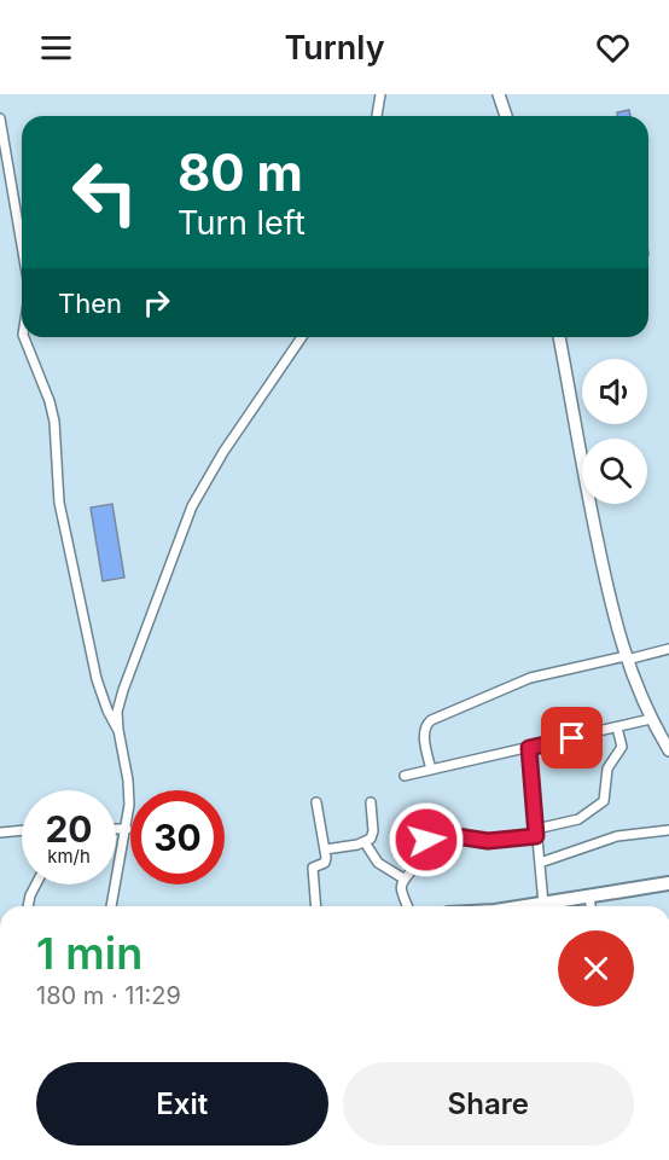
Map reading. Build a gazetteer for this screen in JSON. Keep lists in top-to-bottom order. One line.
{"page":{"header":"Turnly","turn":["80 m","Turn left"],"then":"Then","speed":"20 km/h","limit":"30","heading":["1 min","180 m · 11:29"],"buttons":["Exit","Share"]}}
